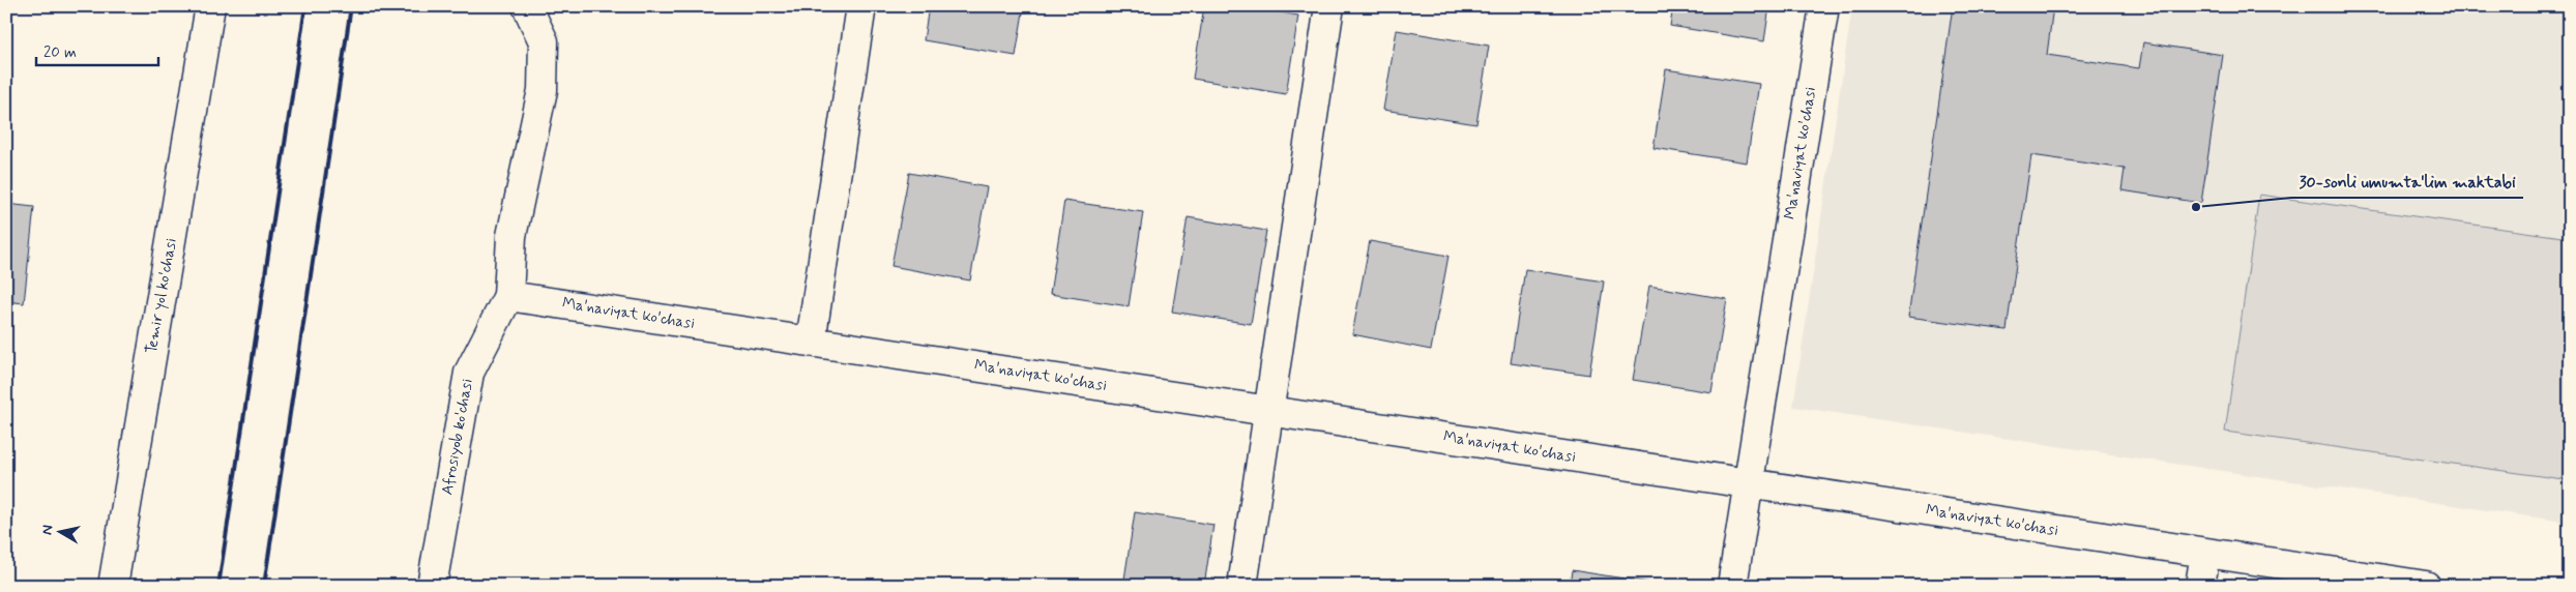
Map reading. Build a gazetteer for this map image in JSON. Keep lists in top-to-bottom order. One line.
{"streets":{"street":["Ma'naviyat ko'chasi","Temir yol ko'chasi","Afrosiyob ko'chasi"]},"crossings":[["Ma'naviyat ko'chasi","Afrosiyob ko'chasi"]],"places":["30-sonli umumta'lim maktabi"],"scale_bar":"20 m","north":"left"}
